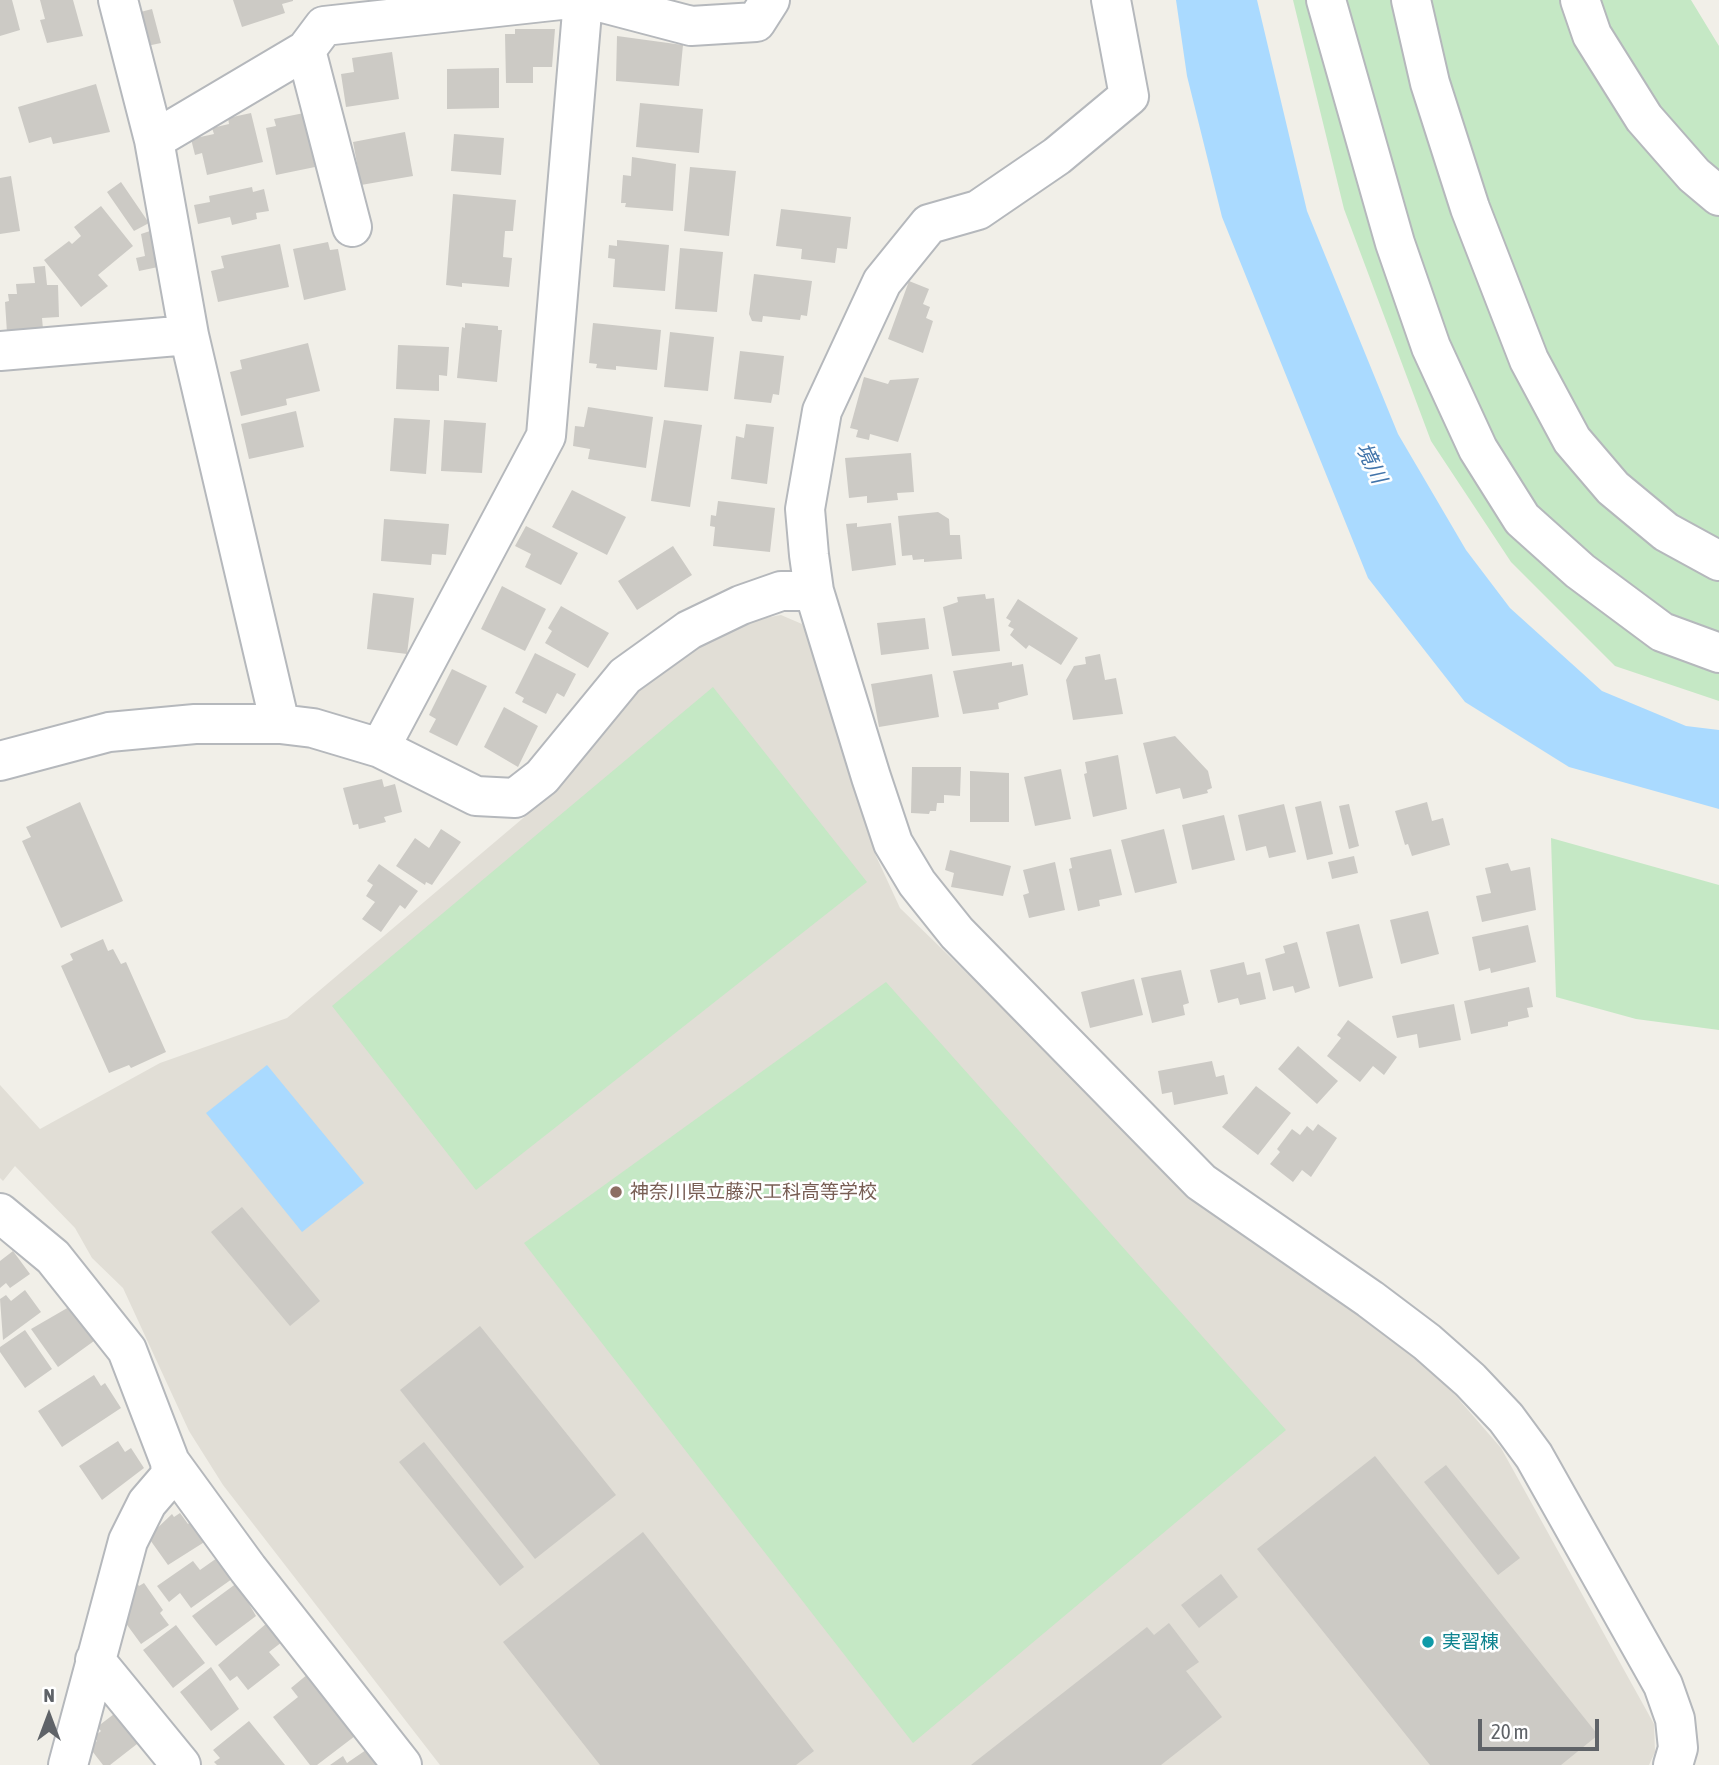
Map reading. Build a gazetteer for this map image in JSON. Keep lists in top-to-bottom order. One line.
{"water":["境川"],"places":["神奈川県立藤沢工科高等学校","実習棟"],"scale_bar":"20 m","north":"top"}
